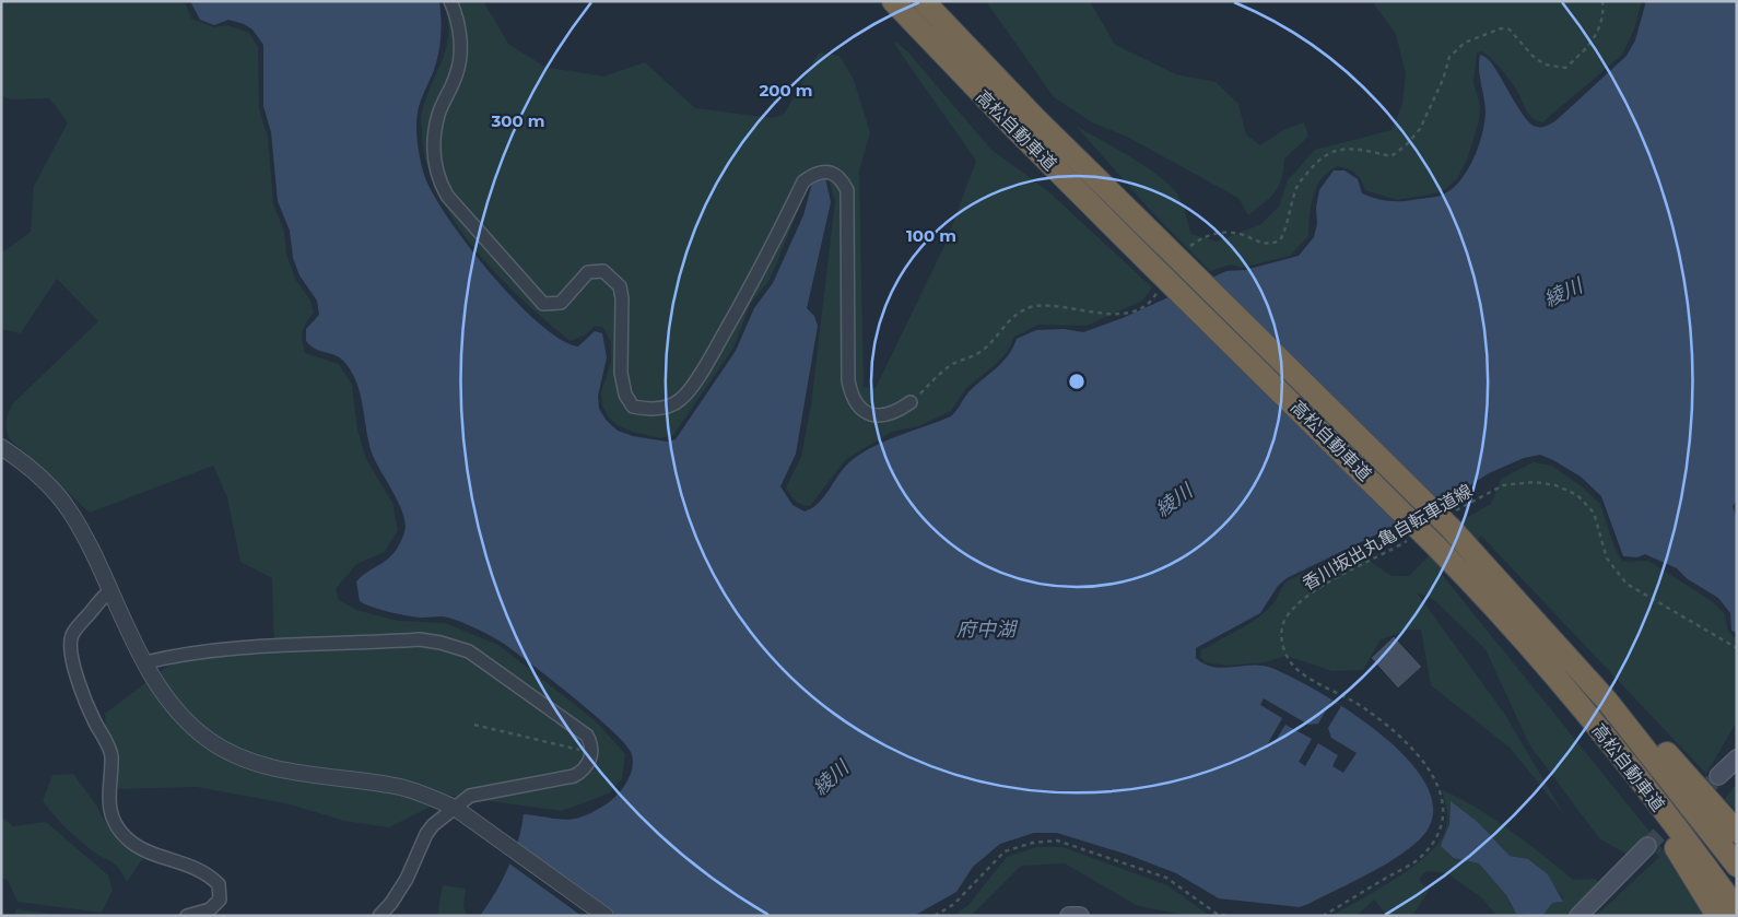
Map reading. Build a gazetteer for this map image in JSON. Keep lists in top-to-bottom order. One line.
{"streets":{"highway":["高松自動車道"],"path":["香川坂出丸亀自転車道線"]},"crossings":[["高松自動車道","香川坂出丸亀自転車道線"]],"water":["綾川","府中湖"],"rings":["200 m","300 m","100 m"]}
